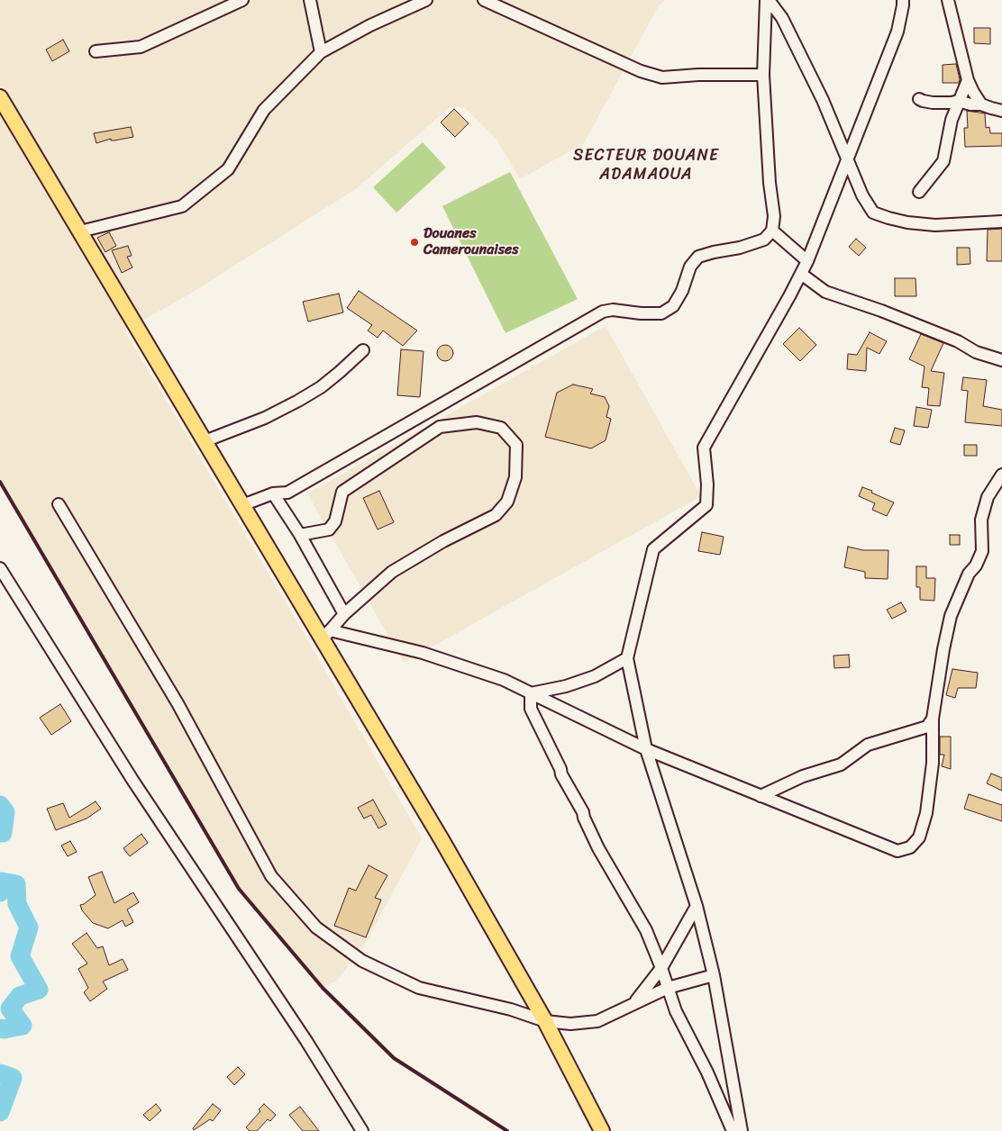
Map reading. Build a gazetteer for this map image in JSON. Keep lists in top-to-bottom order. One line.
{"districts":["SECTEUR DOUANE ADAMAOUA"],"places":["Douanes Camerounaises"]}
